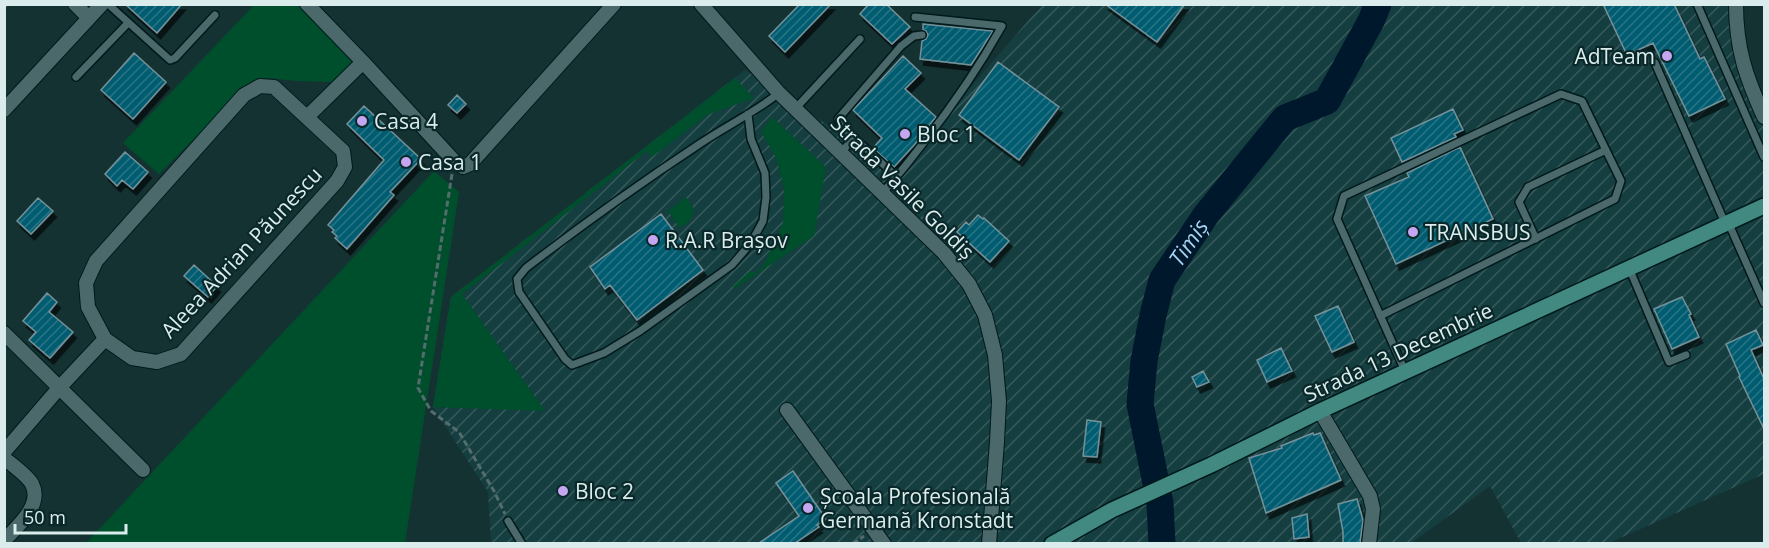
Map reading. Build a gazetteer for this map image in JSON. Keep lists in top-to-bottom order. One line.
{"streets":{"main road":["Strada 13 Decembrie"],"street":["Strada Vasile Goldiș","Aleea Adrian Păunescu"]},"water":["Timiș"],"places":["AdTeam","Casa 4","Bloc 1","Casa 1","TRANSBUS","R.A.R Brașov","Bloc 2","Școala Profesională Germană Kronstadt"],"scale_bar":"50 m"}
